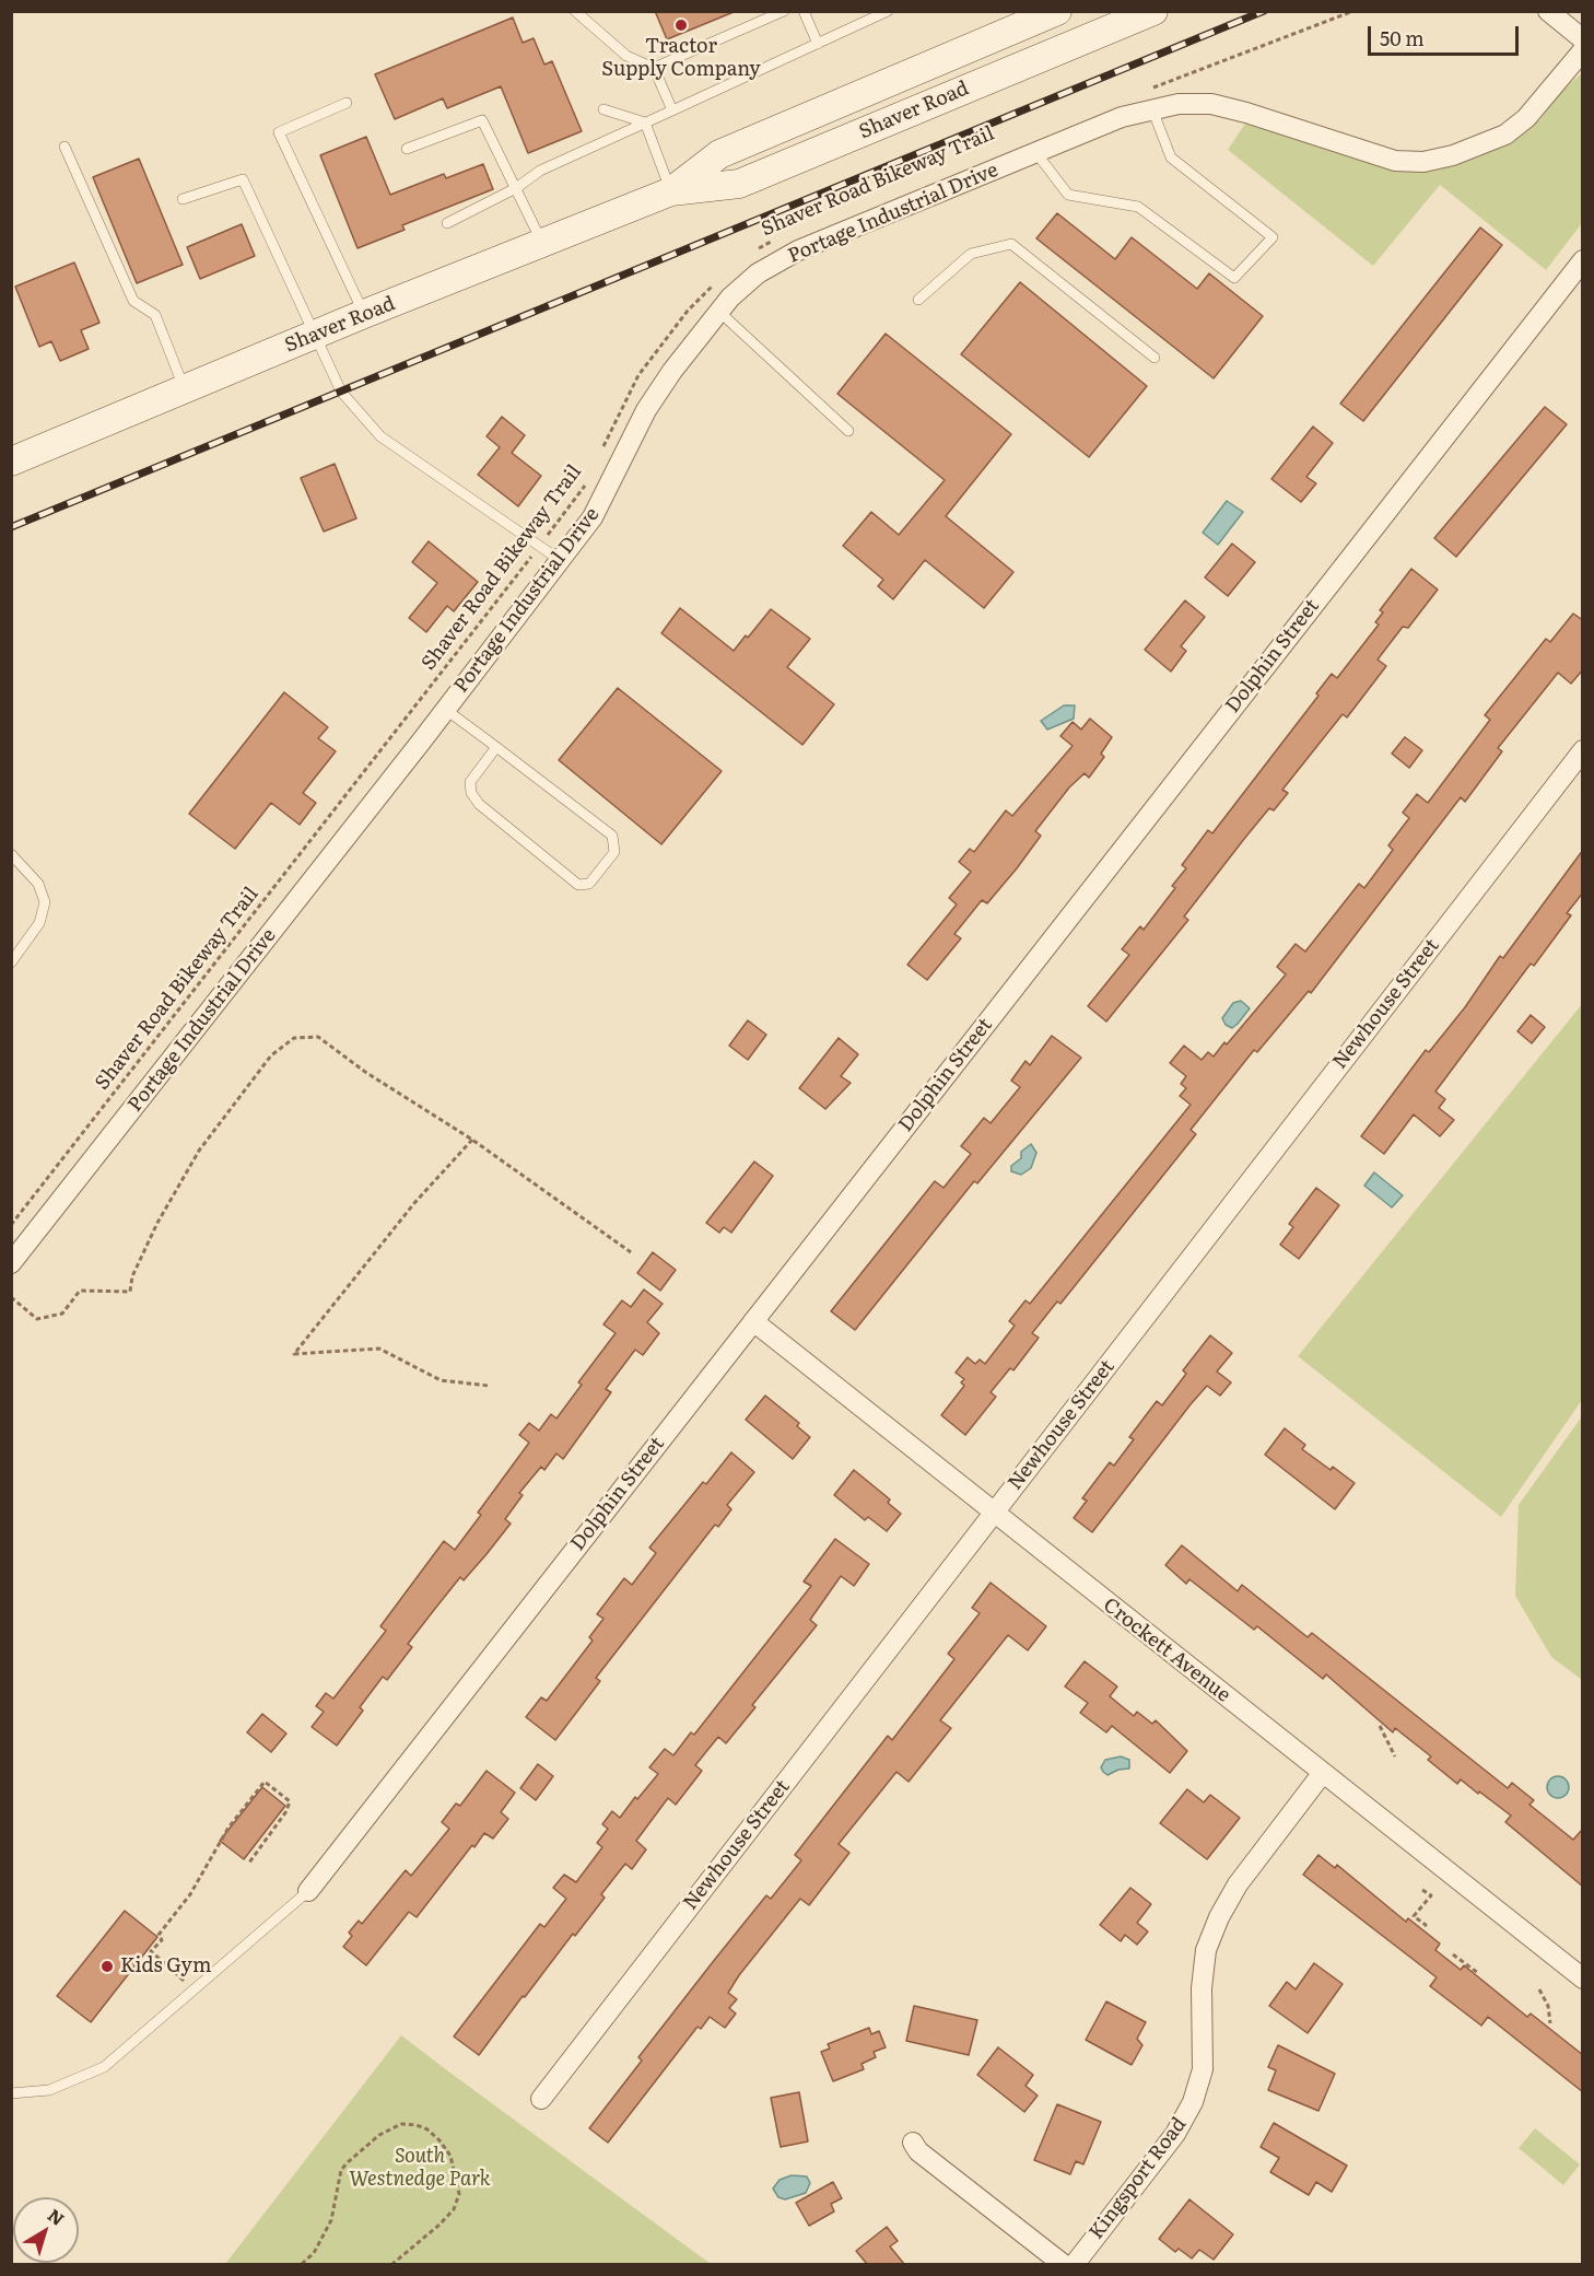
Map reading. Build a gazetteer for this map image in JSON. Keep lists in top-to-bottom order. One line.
{"streets":{"main road":["Shaver Road"],"street":["Portage Industrial Drive","Dolphin Street","Newhouse Street","Crockett Avenue","Kingsport Road"],"path":["Shaver Road Bikeway Trail"]},"crossings":[["Dolphin Street","Crockett Avenue"],["Newhouse Street","Crockett Avenue"],["Crockett Avenue","Kingsport Road"]],"parks":["South Westnedge Park"],"places":["Tractor Supply Company","Kids Gym"],"scale_bar":"50 m","north":"top right"}
